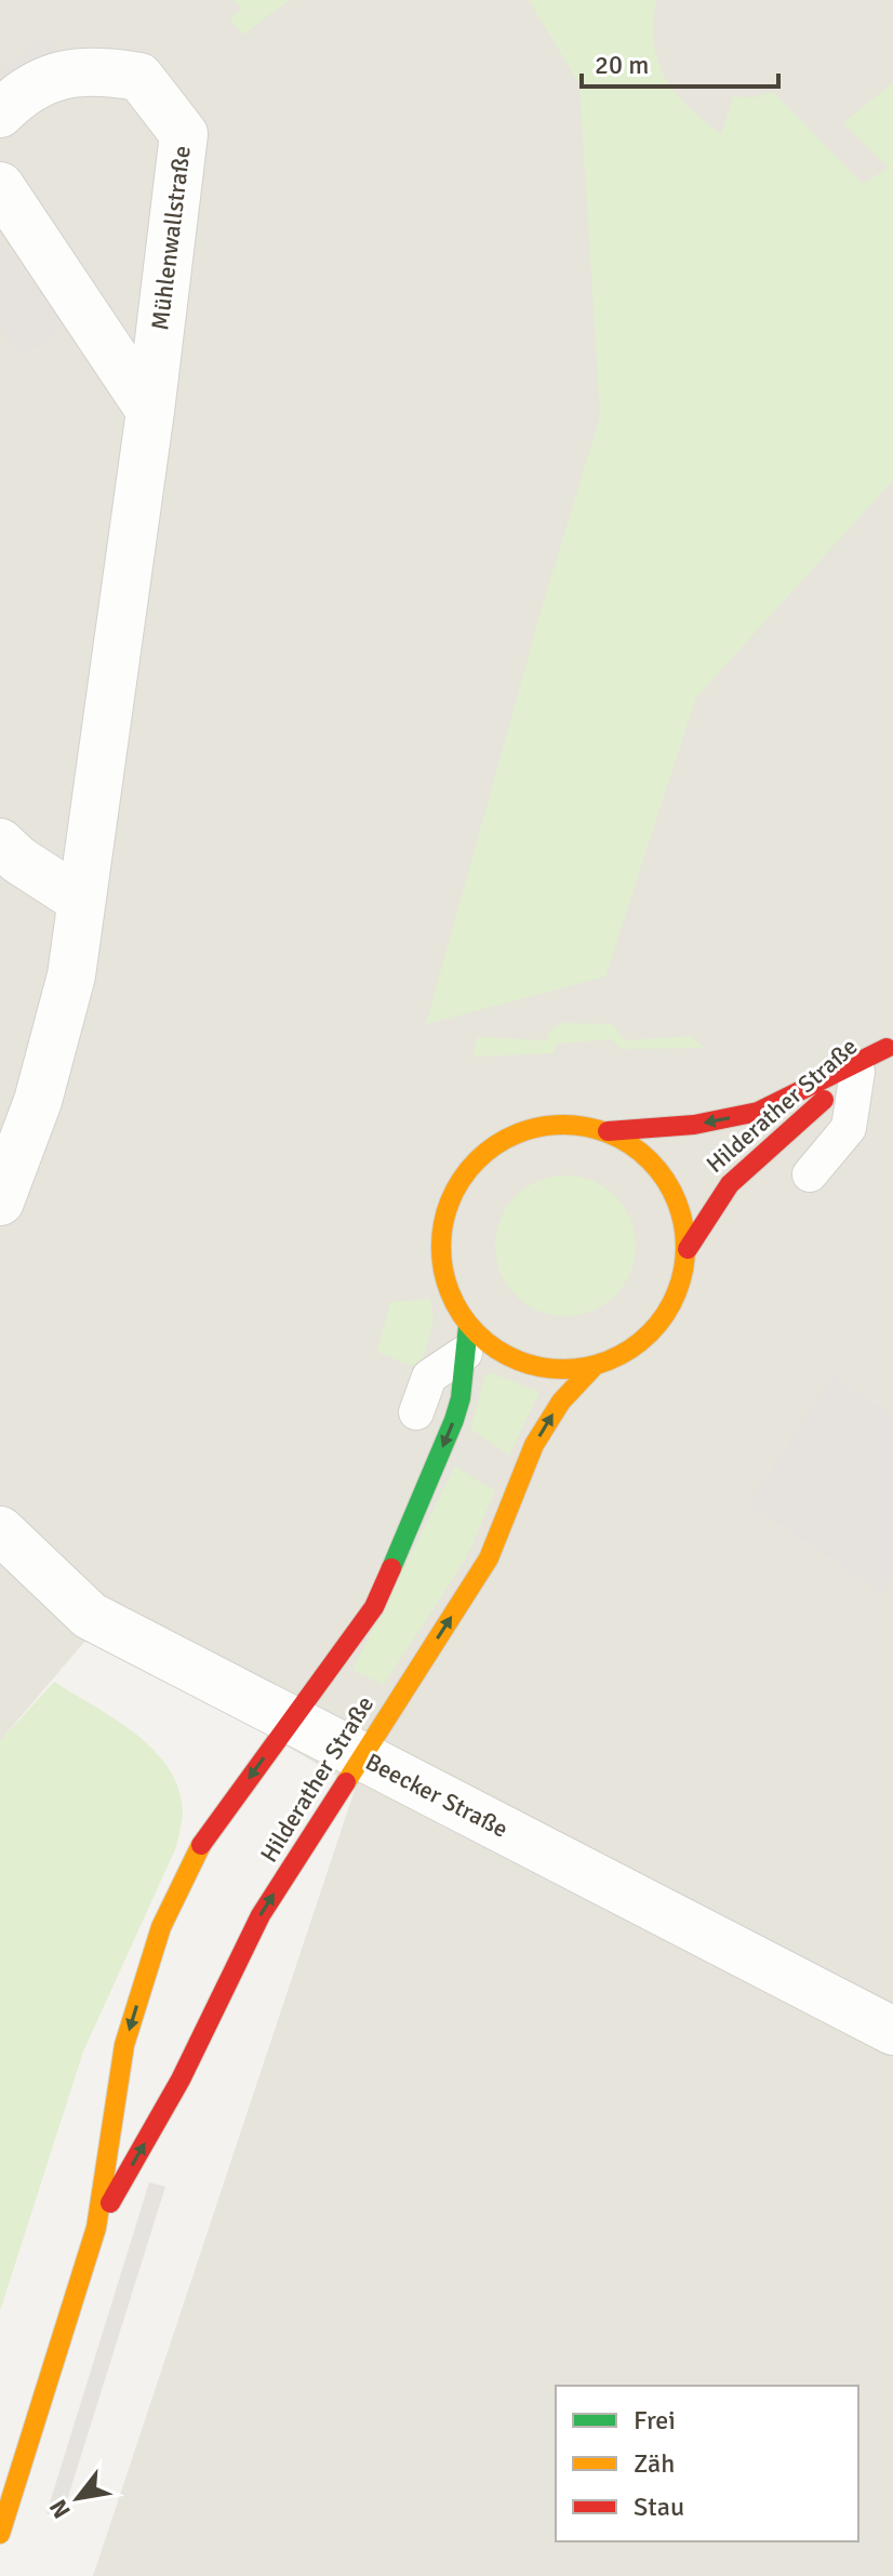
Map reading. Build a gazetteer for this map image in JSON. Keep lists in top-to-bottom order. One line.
{"streets":{"street":["Mühlenwallstraße","Hilderather Straße","Beecker Straße"]},"crossings":[["Hilderather Straße","Beecker Straße"]],"legend":["Frei","Zäh","Stau"],"scale_bar":"20 m","north":"bottom left"}
